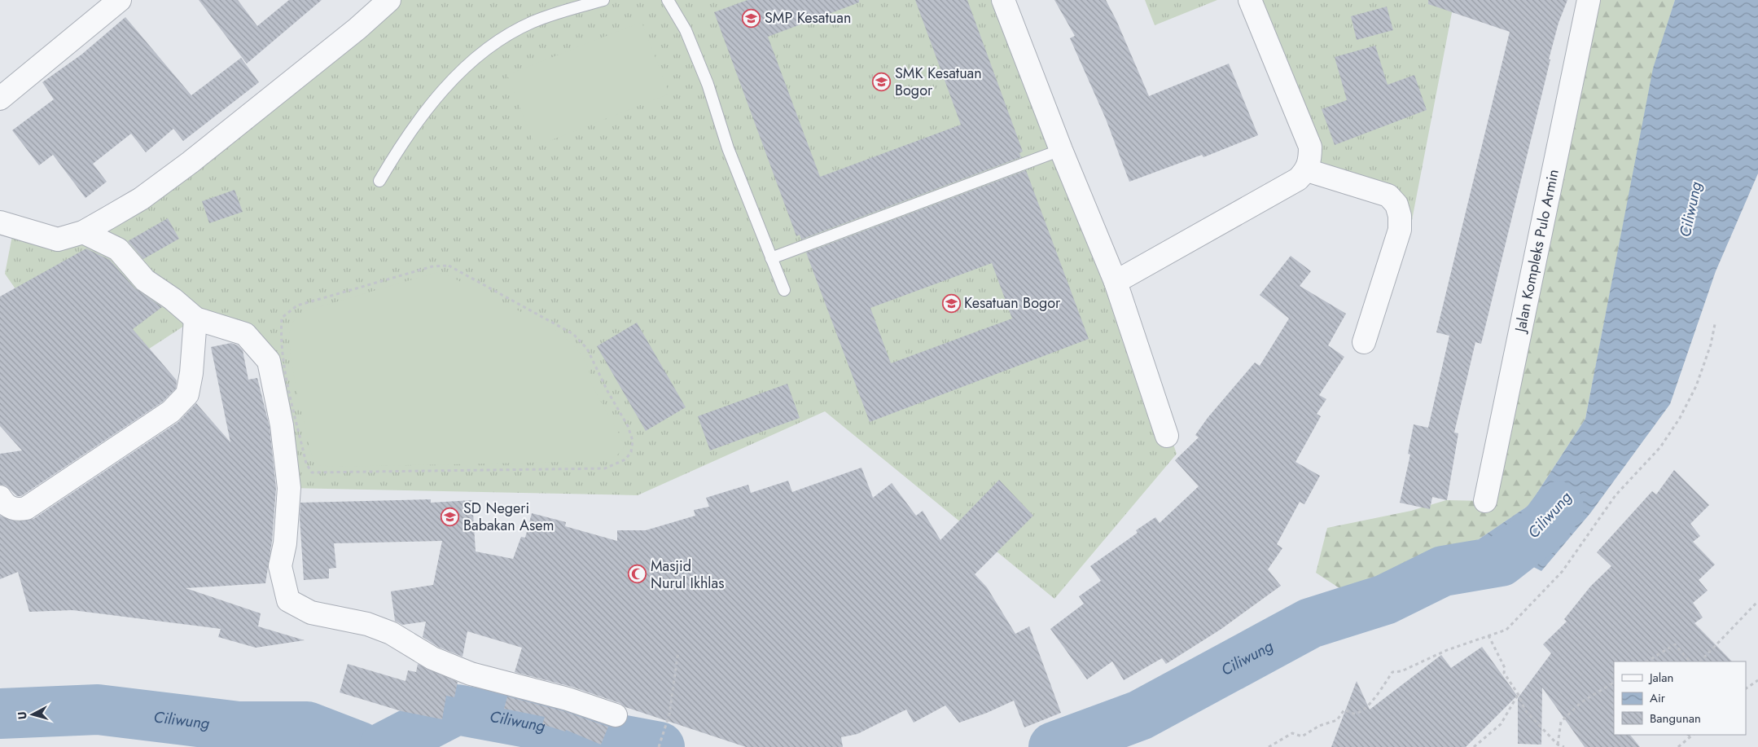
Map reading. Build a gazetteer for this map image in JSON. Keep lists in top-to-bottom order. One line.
{"streets":{"street":["Jalan Kompleks Pulo Armin"]},"water":["Ciliwung"],"places":{"school or university":["SMP Kesatuan","SMK Kesatuan Bogor","Kesatuan Bogor","SD Negeri Babakan Asem"],"mosque":["Masjid Nurul Ikhlas"]},"legend":["Jalan","Air","Bangunan"],"north":"left"}
